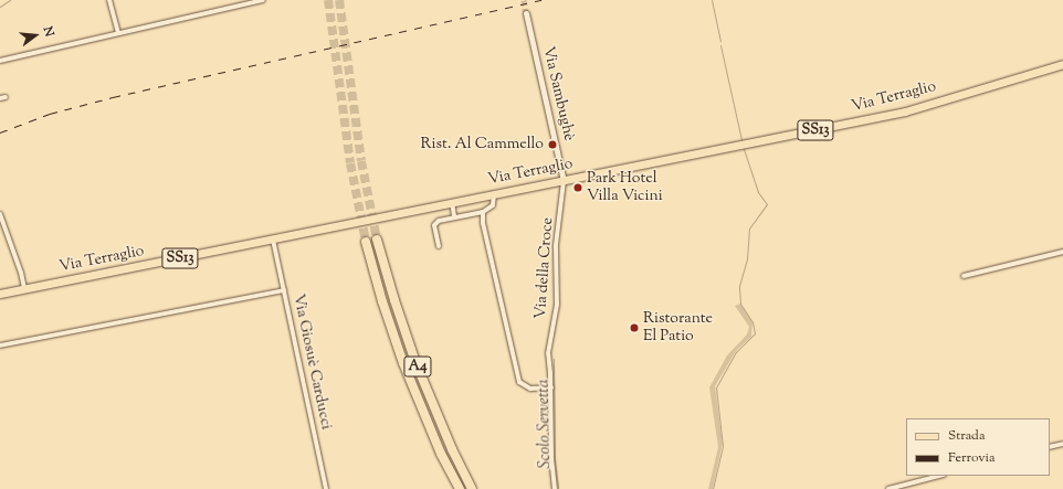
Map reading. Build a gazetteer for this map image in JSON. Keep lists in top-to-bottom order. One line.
{"streets":{"highway":["A4"],"main road":["Via Terraglio","SS13"],"street":["Via Sambughè","Via della Croce","Via Giosuè Carducci"]},"crossings":[["Via Sambughè","Via Terraglio"],["Via Sambughè","Via della Croce"],["Via Terraglio","Via della Croce"],["Via Terraglio","Via Giosuè Carducci"]],"water":["Scolo Servetta"],"places":["Rist. Al Cammello","Park Hotel Villa Vicini","Ristorante El Patio"],"legend":["Strada","Ferrovia"],"north":"right"}
